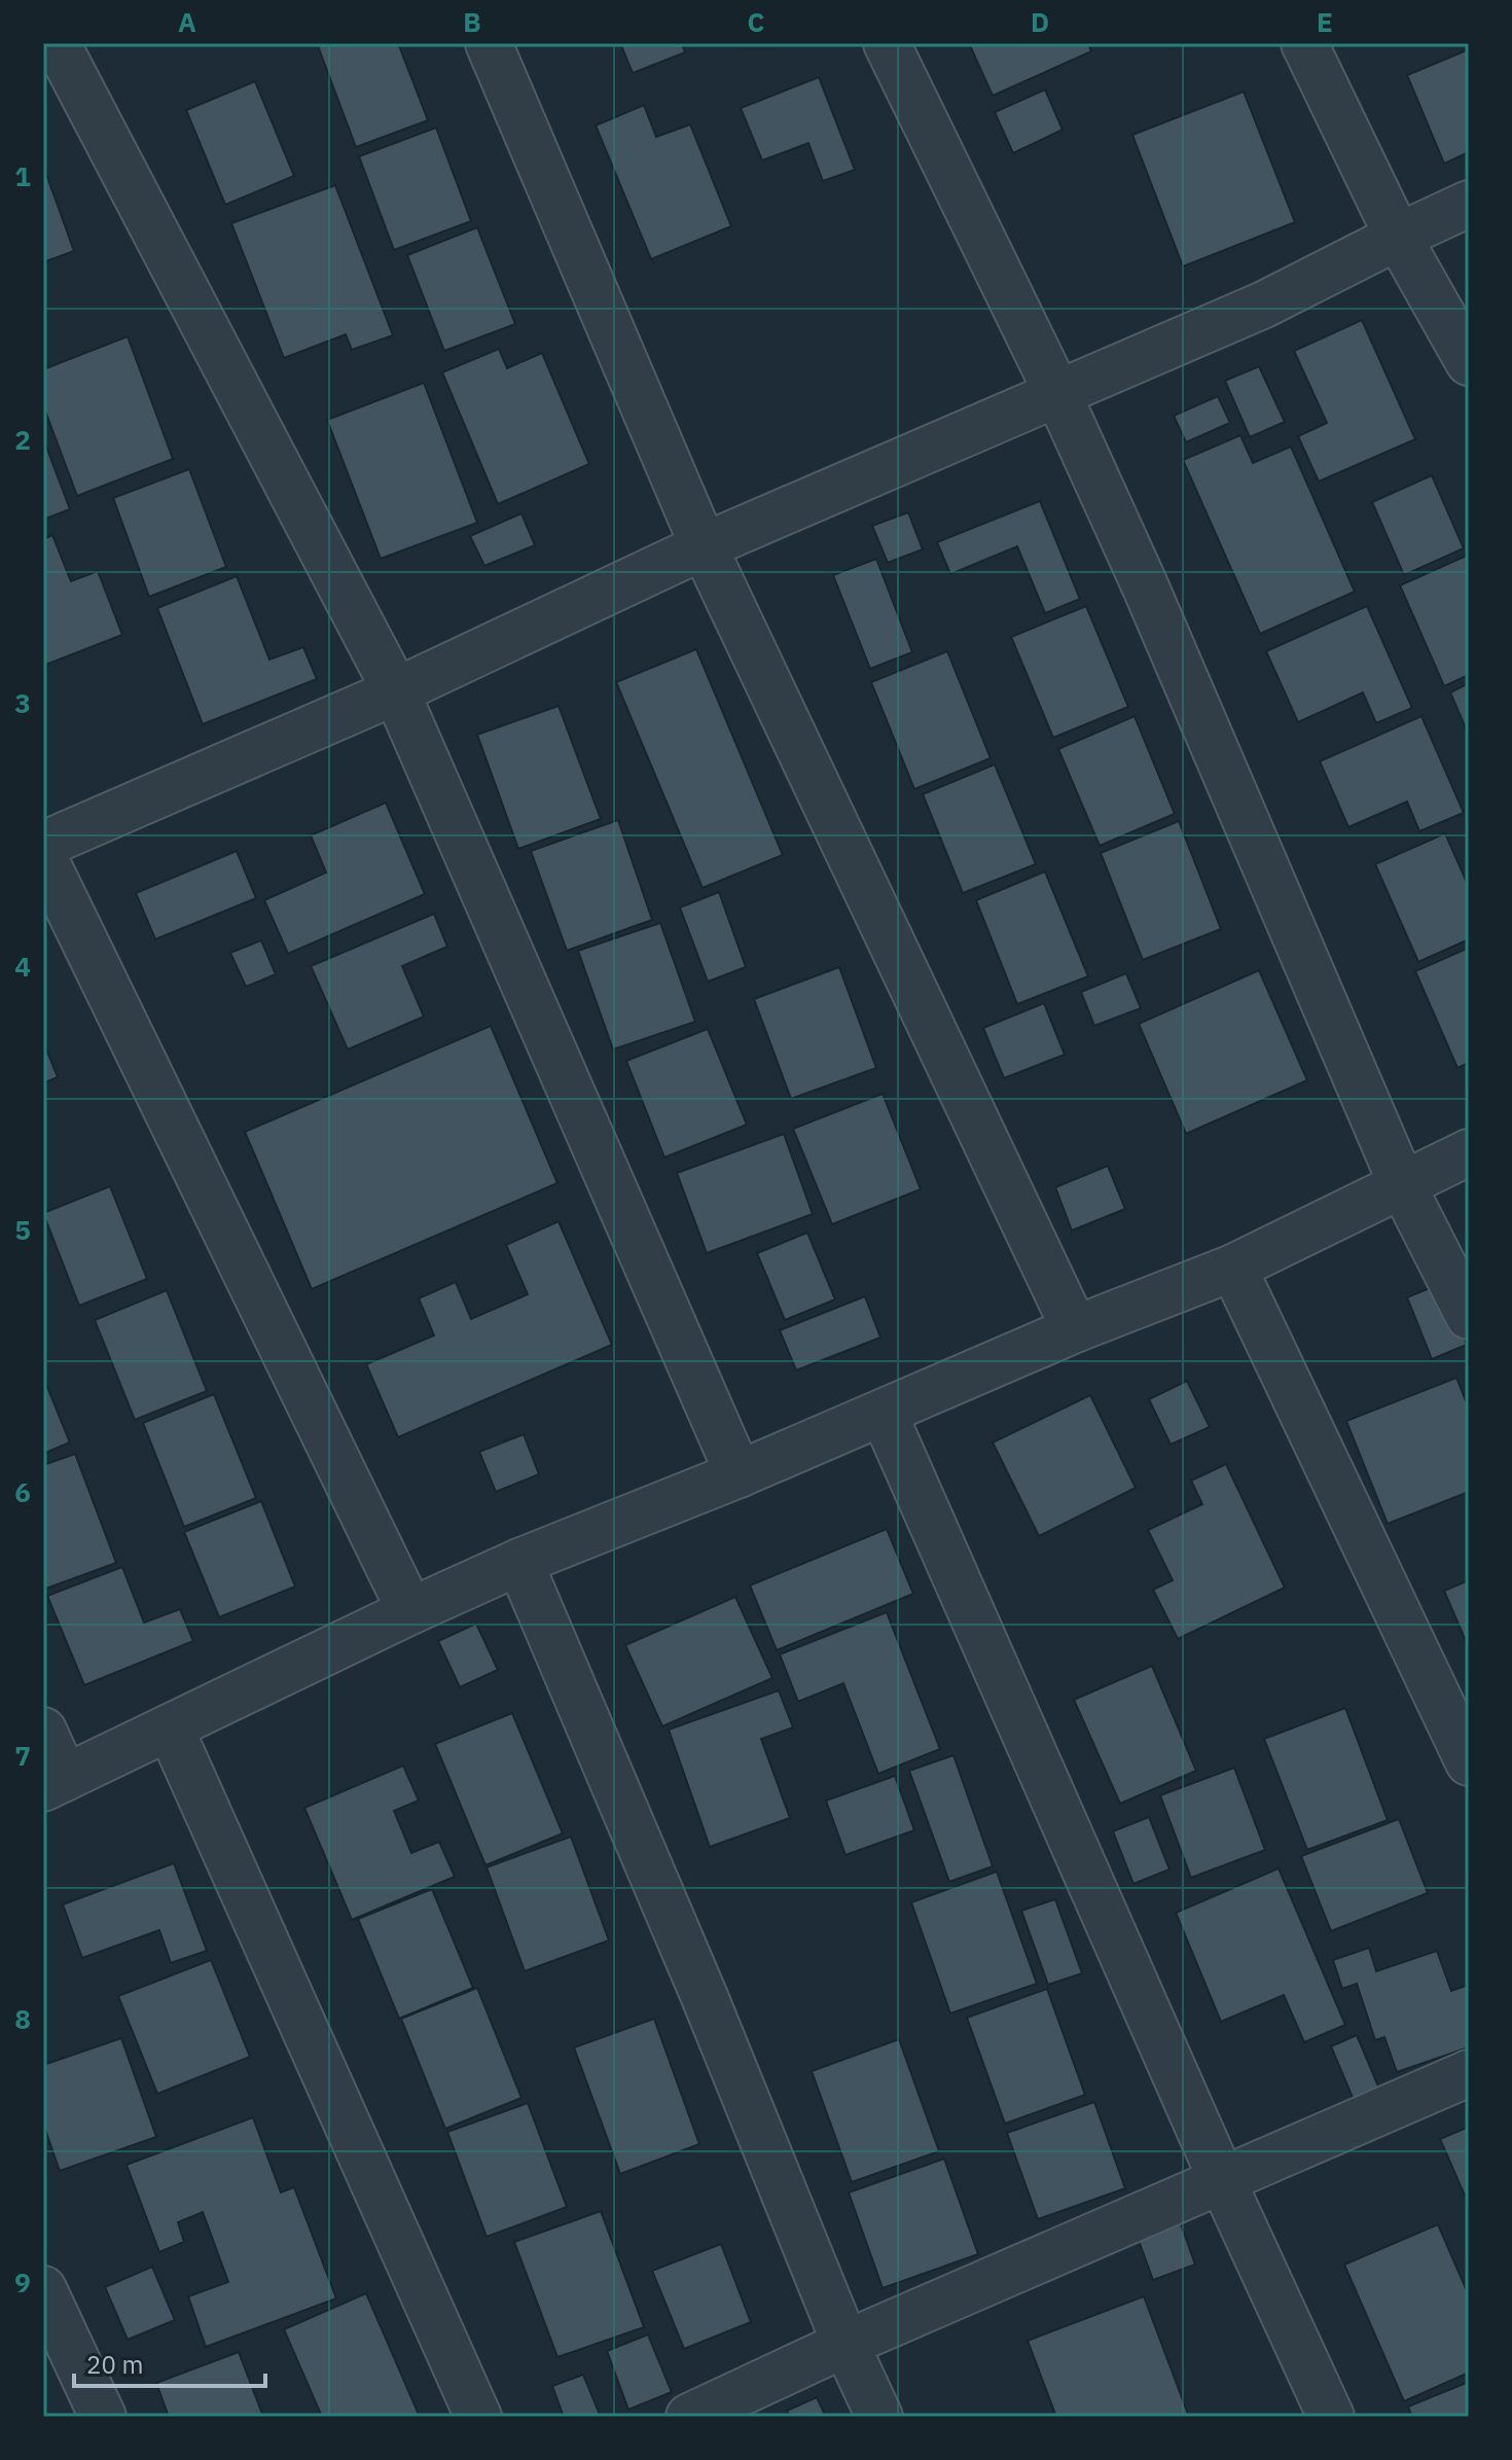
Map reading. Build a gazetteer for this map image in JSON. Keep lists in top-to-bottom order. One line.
{"scale_bar":"20 m","grid":{"columns":["A","B","C","D","E"],"rows":["1","2","3","4","5","6","7","8","9"]}}
